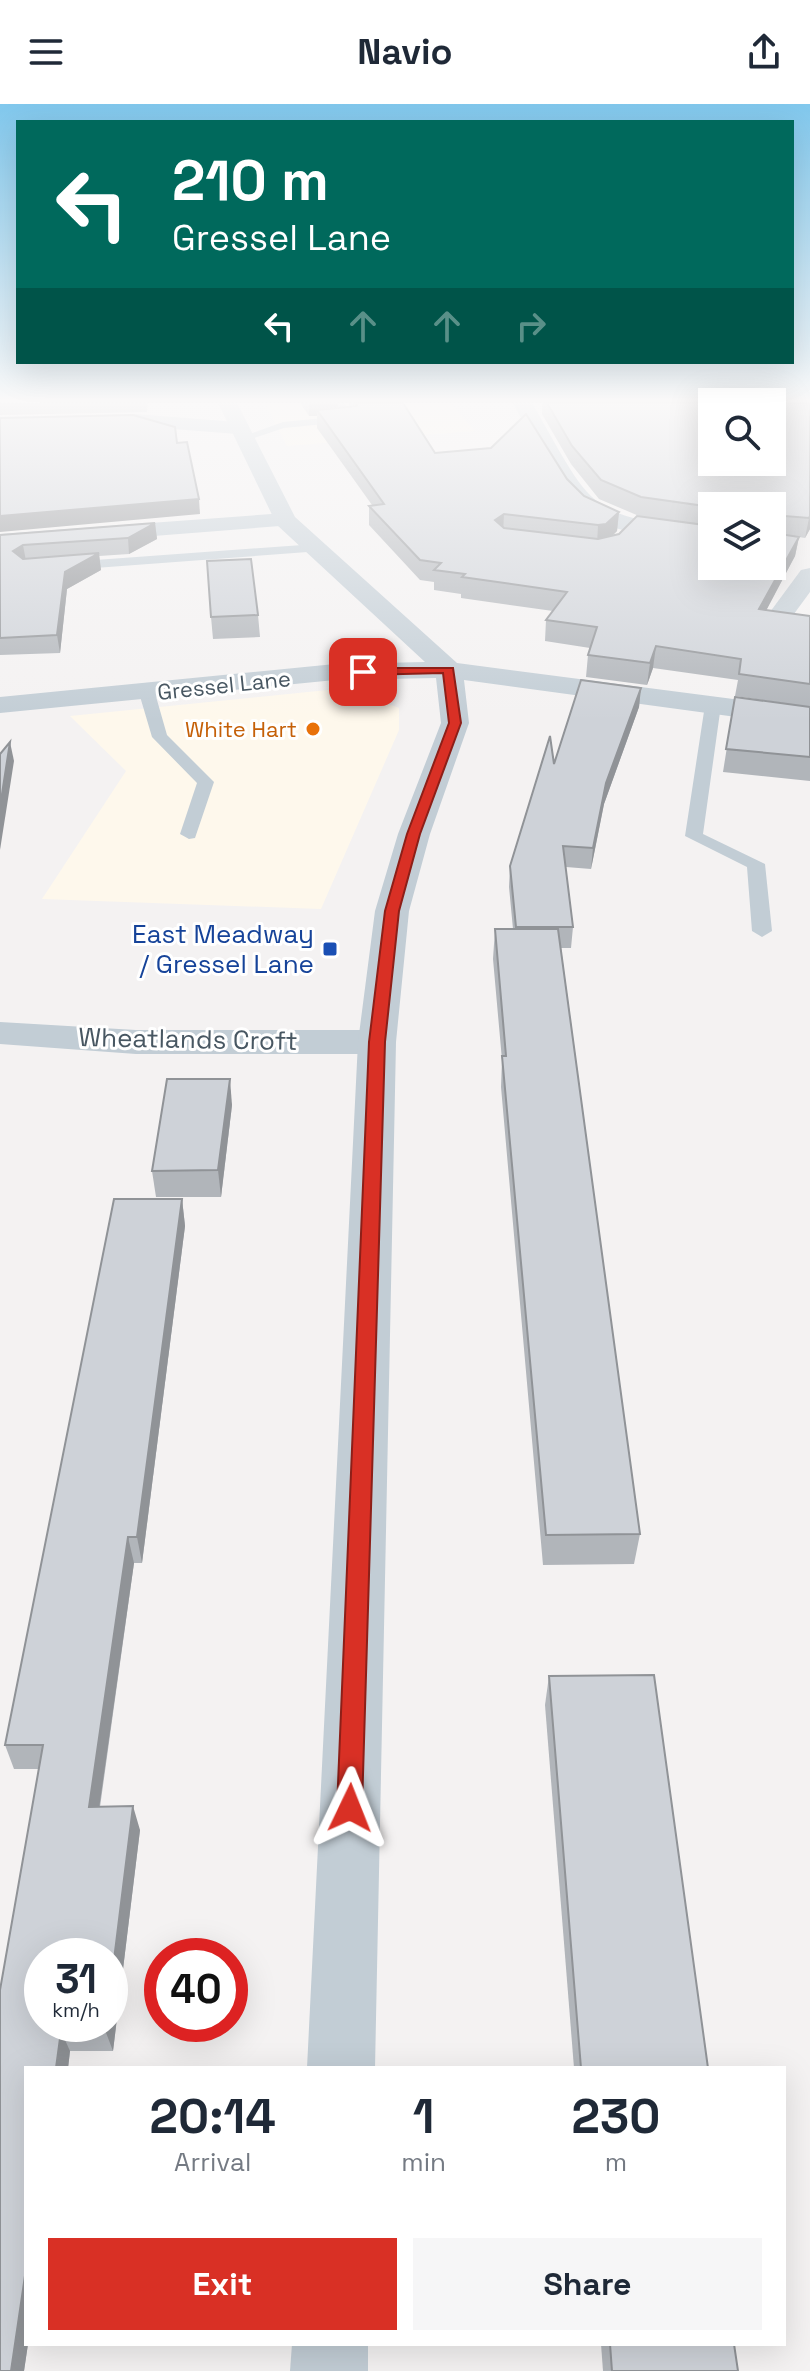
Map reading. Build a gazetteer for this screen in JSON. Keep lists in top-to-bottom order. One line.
{"streets":{"street":["Gressel Lane","Wheatlands Croft"]},"places":{"other":["White Hart"],"transit":["East Meadway / Gressel Lane"]},"page":{"header":"Navio","turn":["210 m","Gressel Lane"],"speed":"31 km/h","limit":"40","eta":["20:14","Arrival","1","min","230","m"],"buttons":["Exit","Share"]}}
